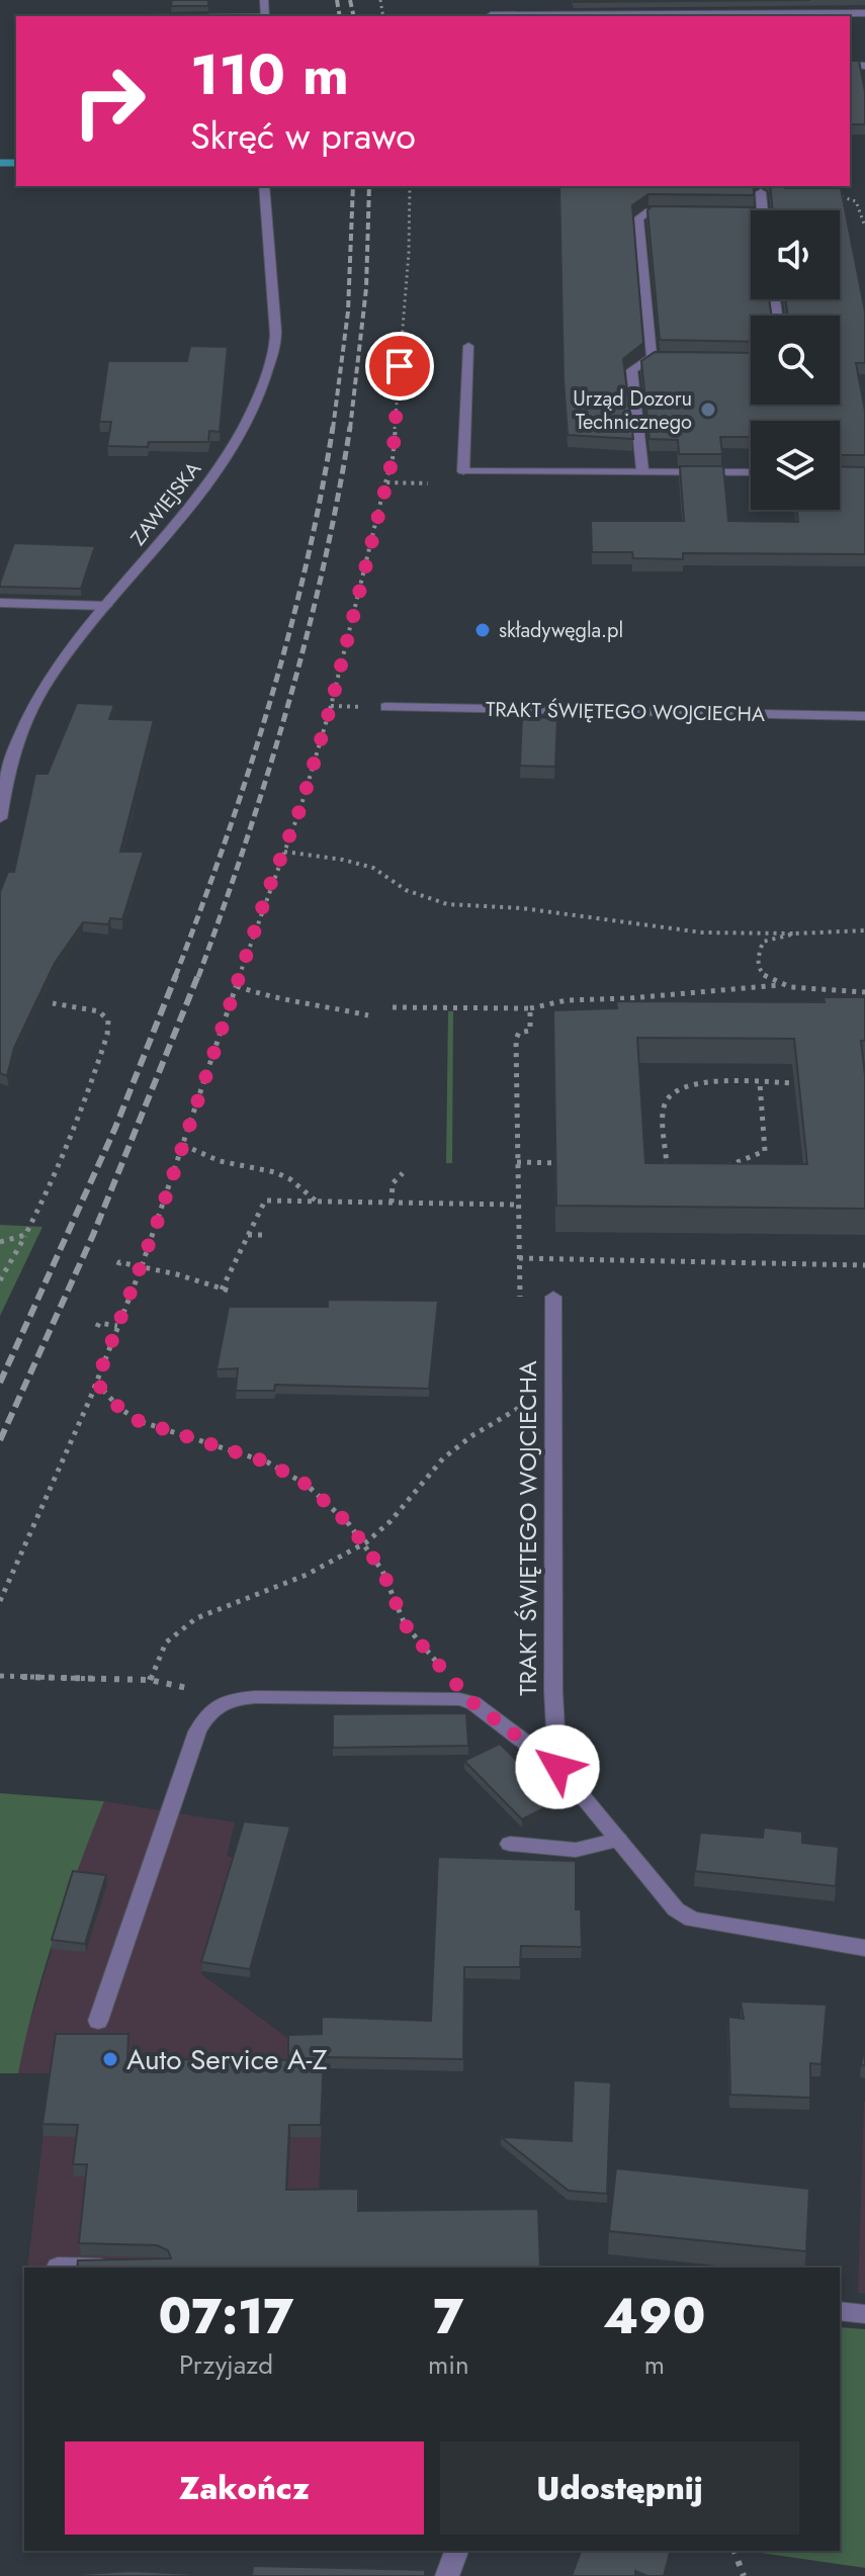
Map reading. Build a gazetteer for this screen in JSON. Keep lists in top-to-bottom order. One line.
{"streets":{"street":["ZAWIEJSKA","TRAKT ŚWIĘTEGO WOJCIECHA"]},"places":["Urząd Dozoru Technicznego","składywęgla.pl","Auto Service A-Z"],"page":{"turn":["110 m","Skręć w prawo"],"eta":["07:17","Przyjazd","7","min","490","m"],"buttons":["Zakończ","Udostępnij"]}}
